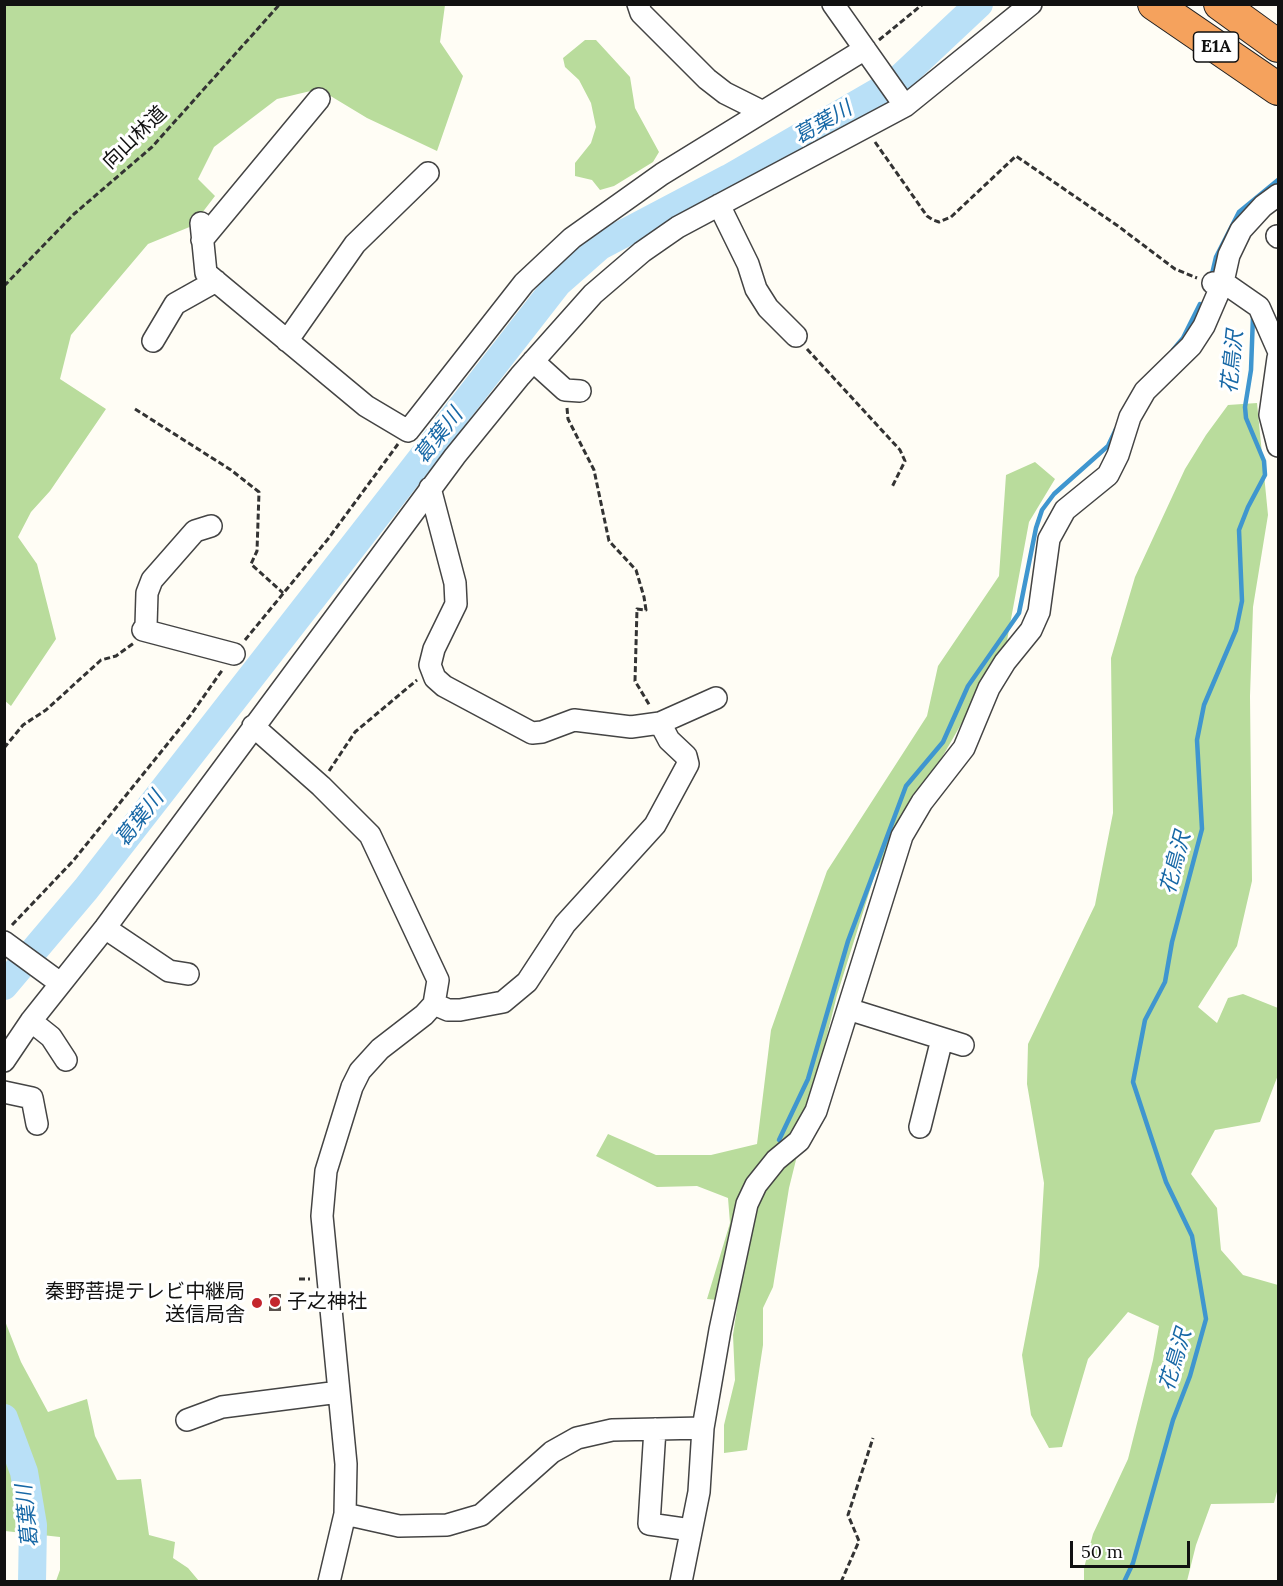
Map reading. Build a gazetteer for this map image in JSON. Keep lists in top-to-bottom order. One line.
{"streets":{"highway":["E1A"],"path":["向山林道"]},"water":["葛葉川","花鳥沢"],"places":["子之神社","秦野菩提テレビ中継局 送信局舎"],"scale_bar":"50 m"}
